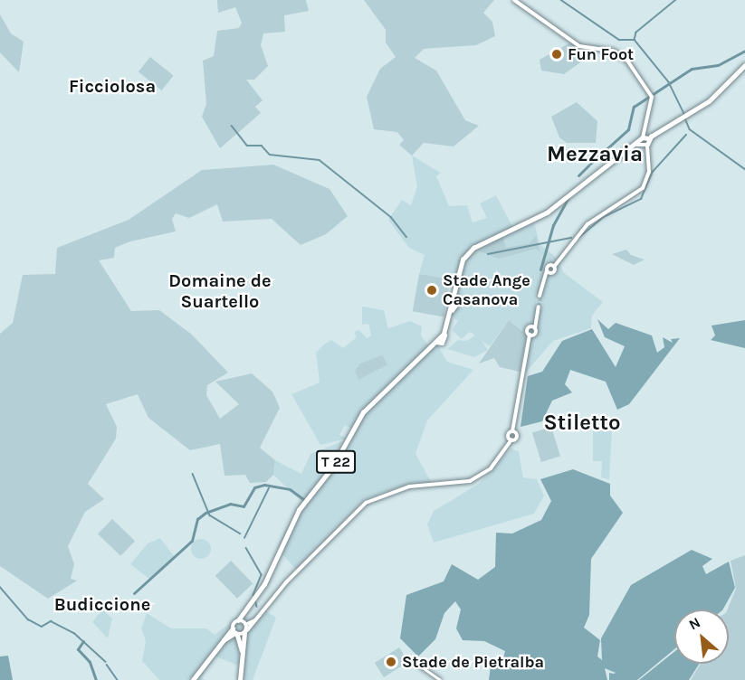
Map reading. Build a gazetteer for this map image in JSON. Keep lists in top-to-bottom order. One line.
{"streets":{"main road":["T 22"]},"districts":["Ficciolosa","Mezzavia","Domaine de Suartello","Stiletto","Budiccione"],"places":["Fun Foot","Stade Ange Casanova","Stade de Pietralba"],"north":"top left"}
